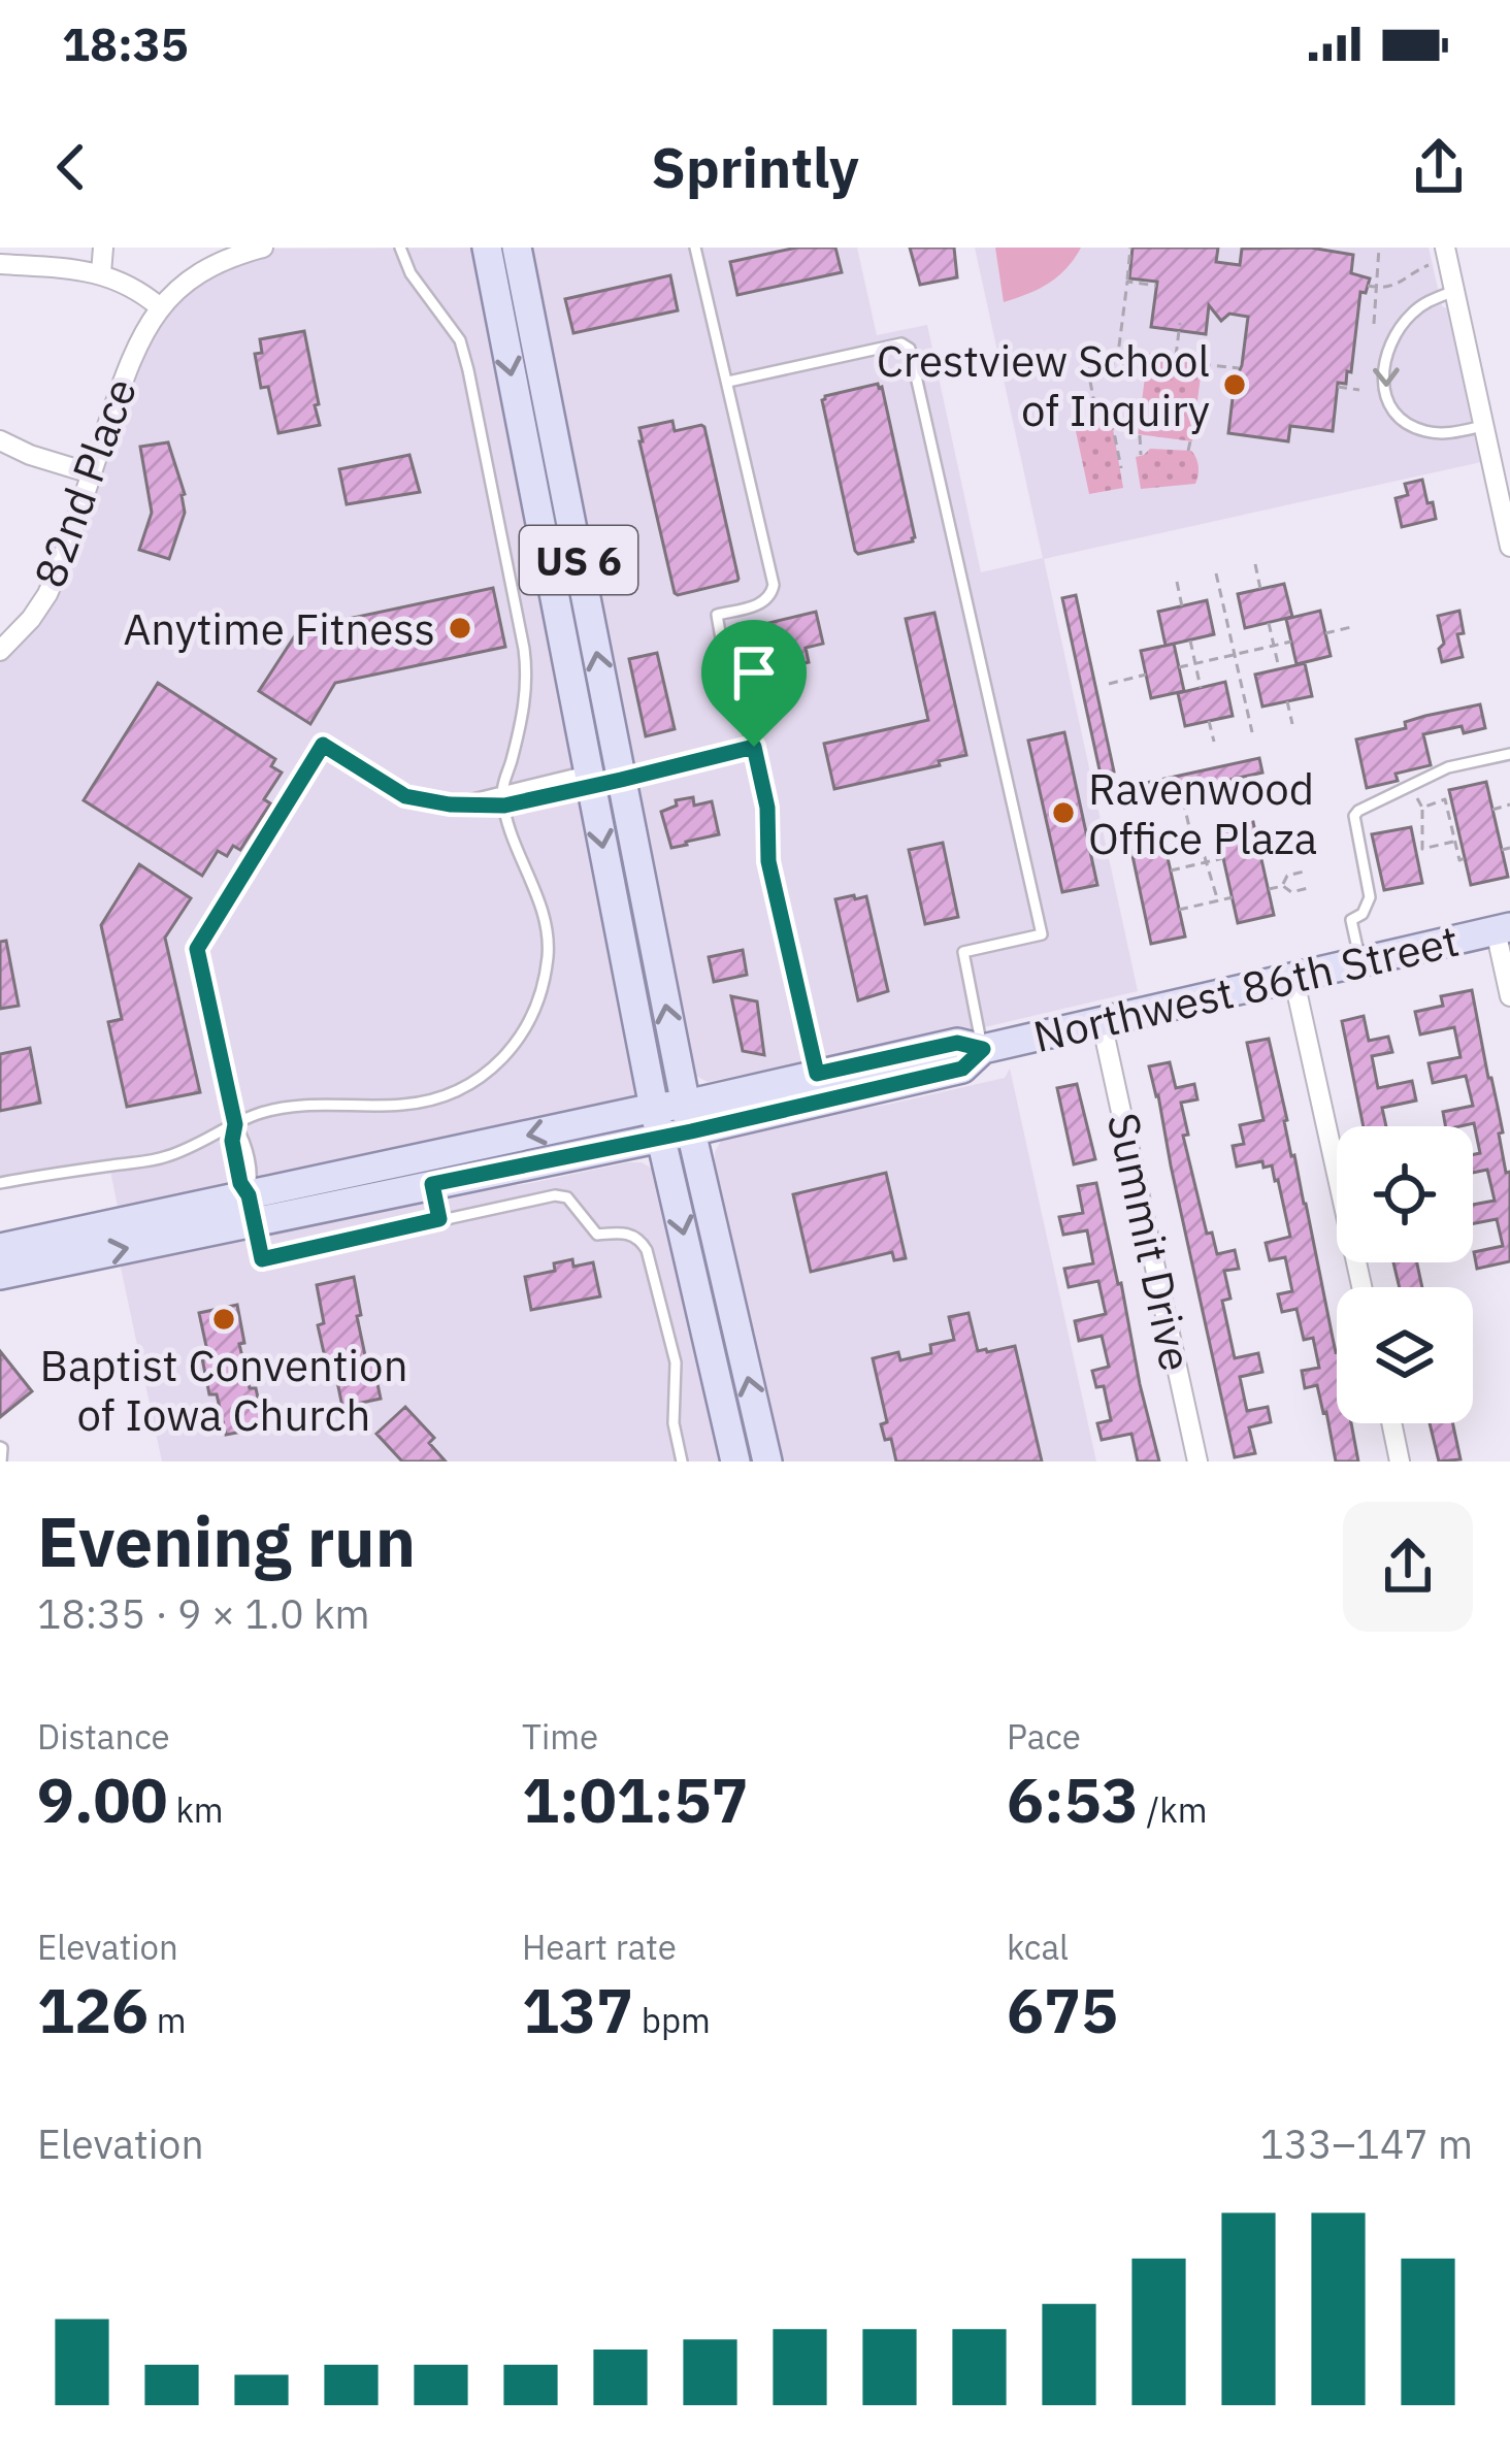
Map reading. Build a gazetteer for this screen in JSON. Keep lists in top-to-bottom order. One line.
{"streets":{"main road":["US 6","Northwest 86th Street"],"street":["82nd Place","Summit Drive"]},"crossings":[["US 6","Northwest 86th Street"],["Northwest 86th Street","Summit Drive"]],"places":["Crestview School of Inquiry","Anytime Fitness","Ravenwood Office Plaza","Baptist Convention of Iowa Church"],"page":{"status":"18:35","header":"Sprintly","heading":["Evening run","18:35 · 9 × 1.0 km"],"stats":[["Distance","9.00 km"],["Time","1:01:57"],["Pace","6:53 /km"],["Elevation","126 m"],["Heart rate","137 bpm"],["kcal","675"]],"chart":["Elevation","133–147 m"]}}
